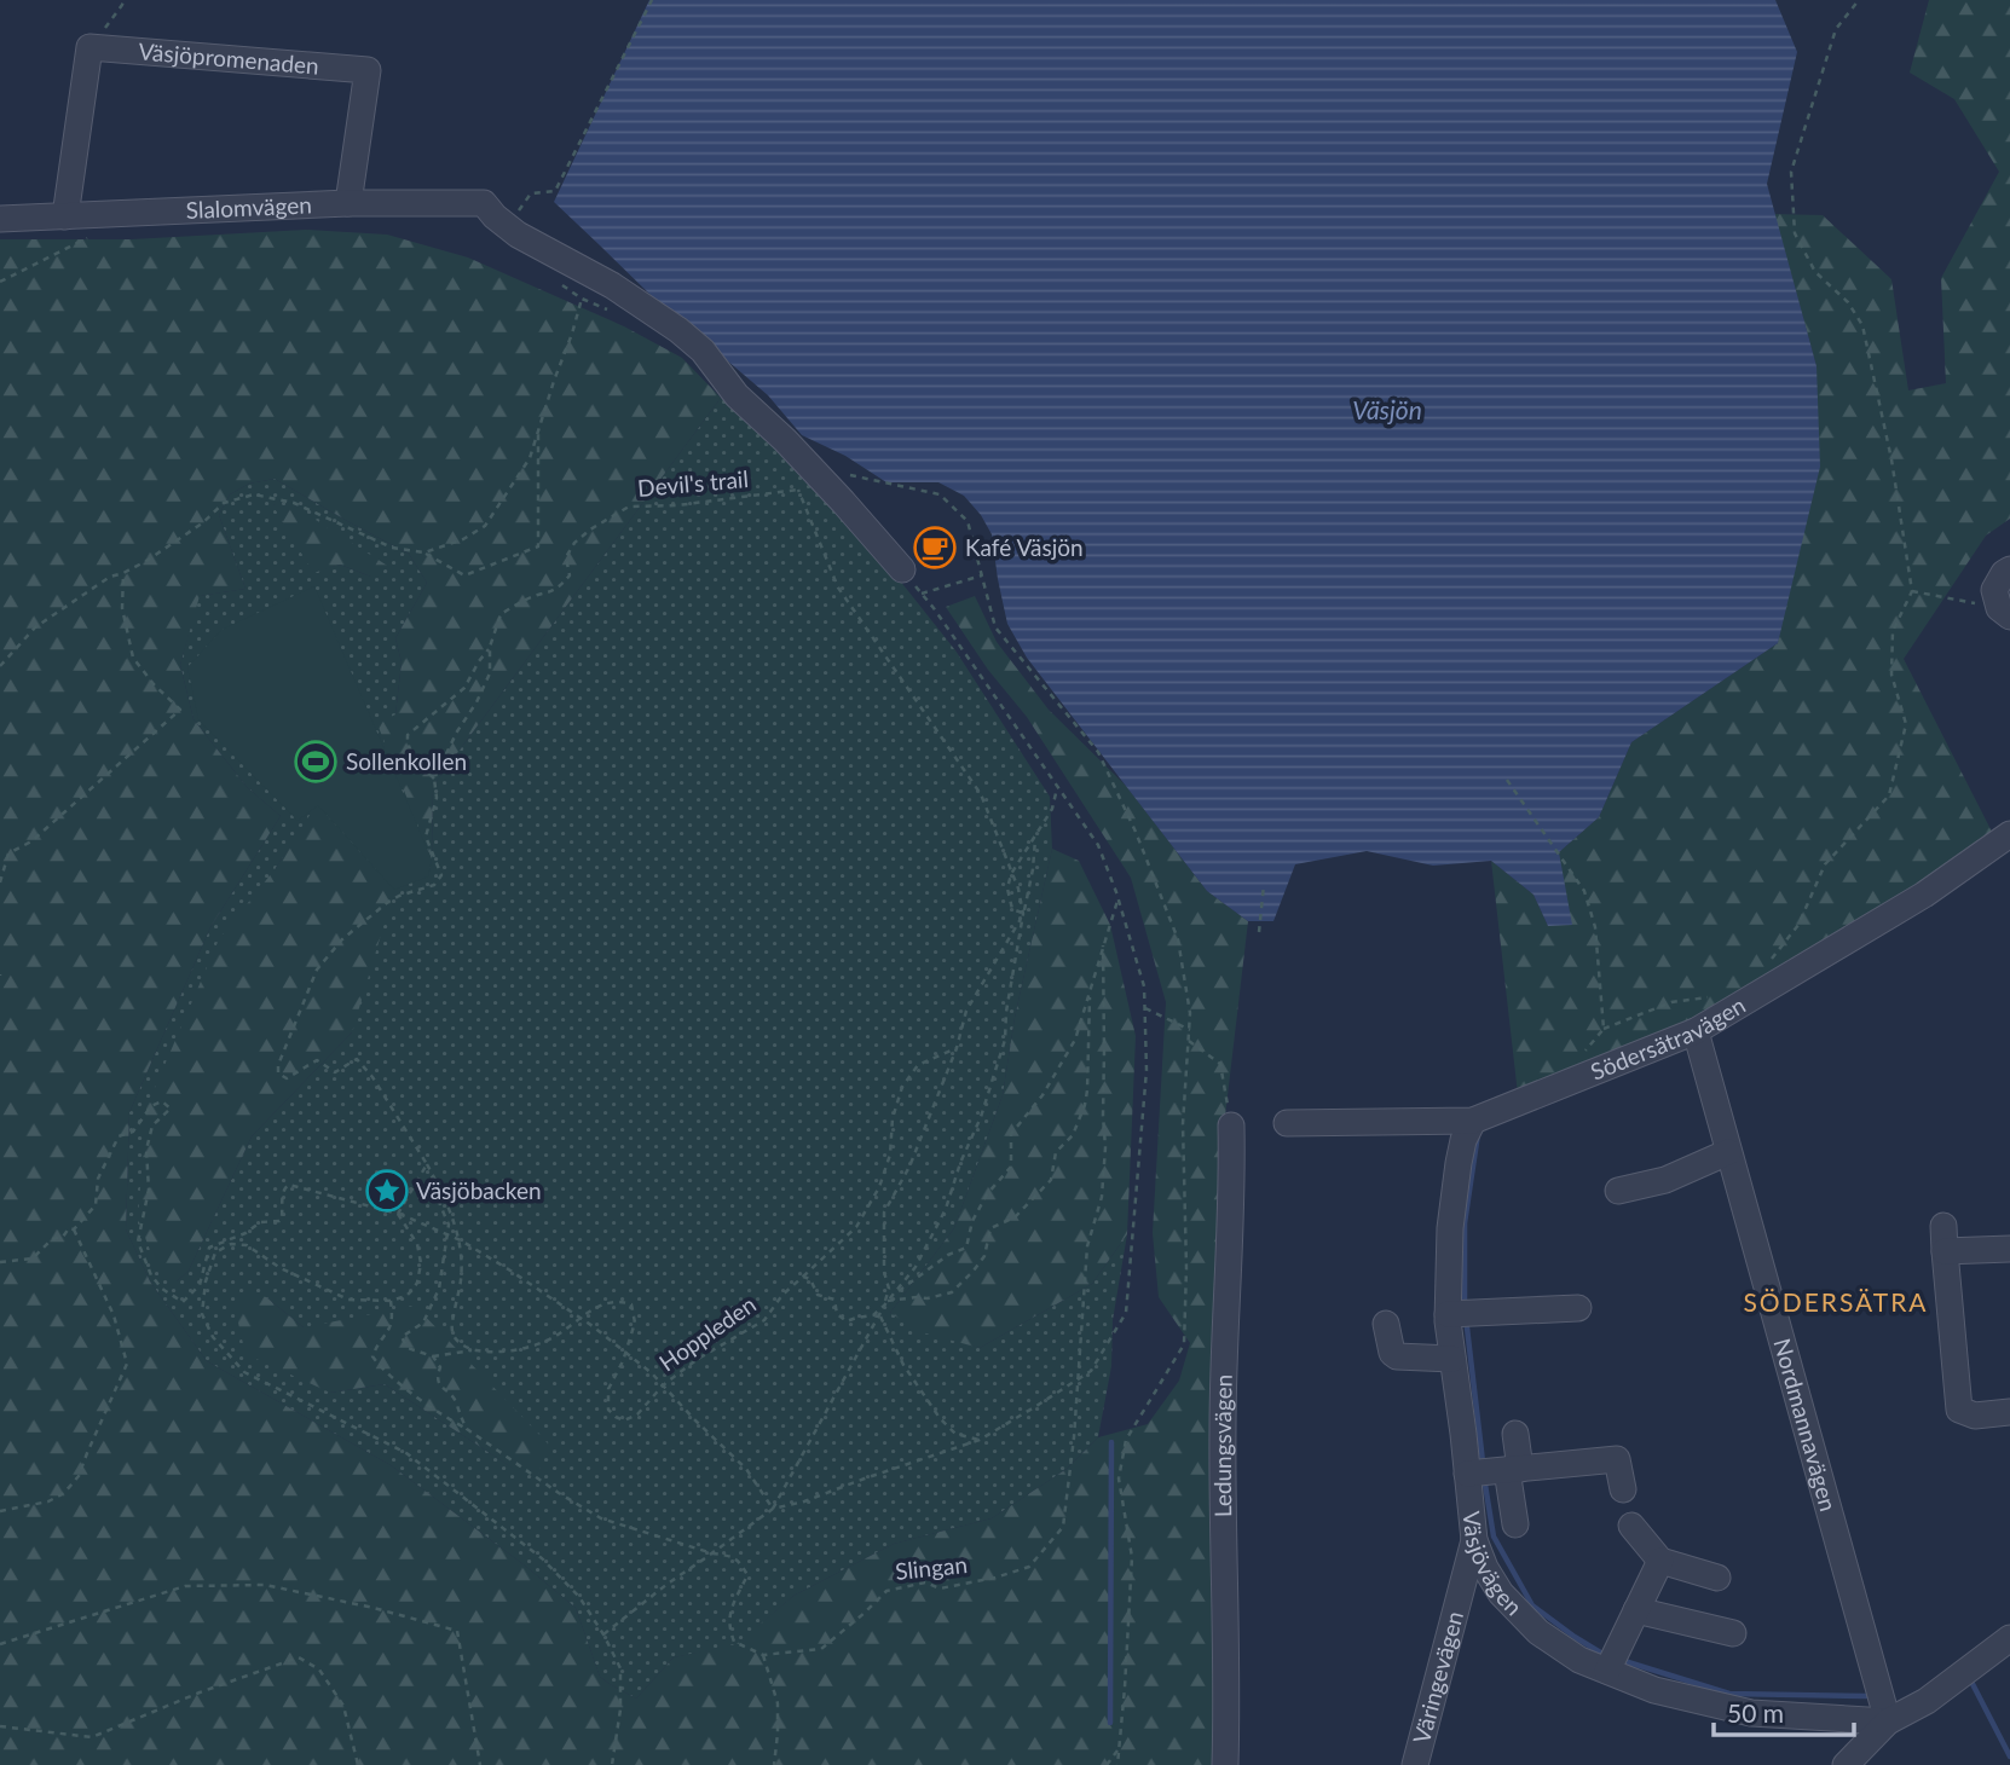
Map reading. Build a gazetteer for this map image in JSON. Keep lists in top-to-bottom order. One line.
{"streets":{"street":["Väsjöpromenaden","Slalomvägen","Södersätravägen","Nordmannavägen","Ledungsvägen","Väsjövägen","Väringevägen"],"path":["Devil's trail","Hoppleden","Slingan"]},"crossings":[["Väsjöpromenaden","Slalomvägen"],["Södersätravägen","Nordmannavägen"],["Södersätravägen","Väsjövägen"],["Nordmannavägen","Väsjövägen"],["Väsjövägen","Väringevägen"]],"districts":["SÖDERSÄTRA"],"water":["Väsjön"],"places":{"cafe":["Kafé Väsjön"],"sports":["Sollenkollen"],"place":["Väsjöbacken"]},"scale_bar":"50 m"}
